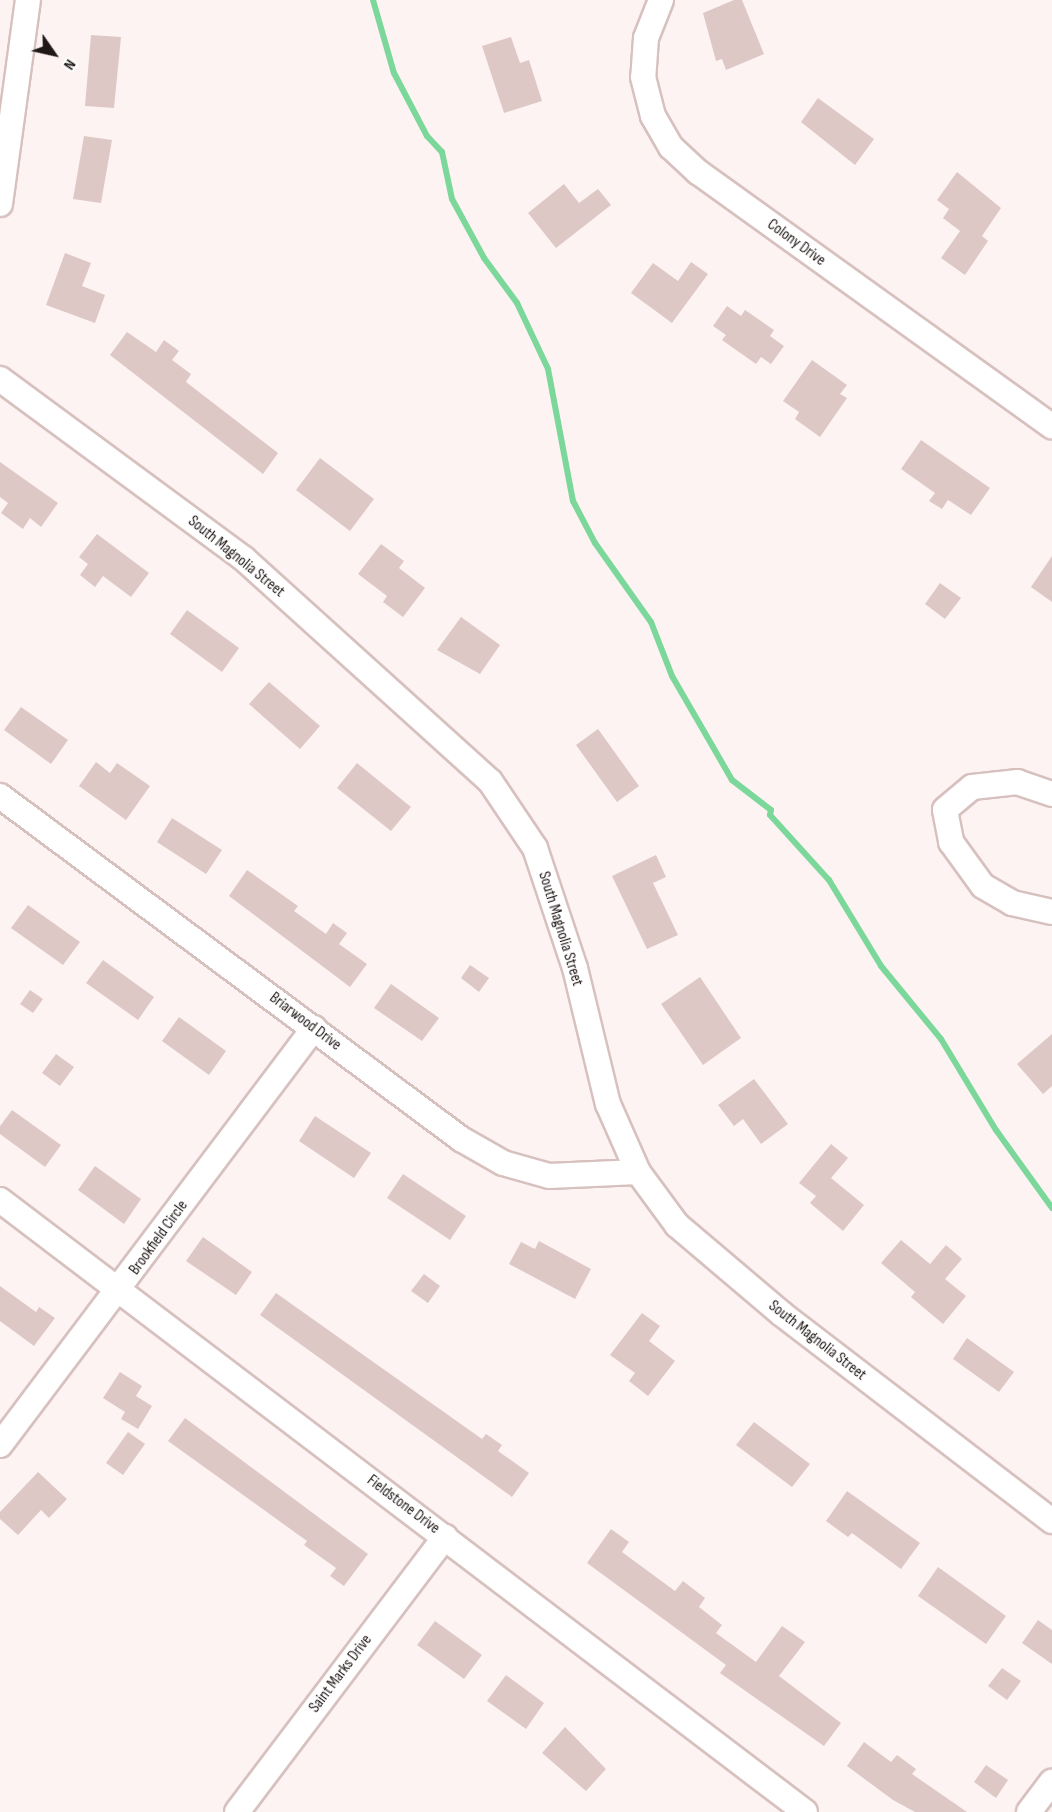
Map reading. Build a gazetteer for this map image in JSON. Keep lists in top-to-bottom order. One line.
{"streets":{"street":["Colony Drive","South Magnolia Street","Briarwood Drive","Brookfield Circle","Fieldstone Drive","Saint Marks Drive"]},"crossings":[["South Magnolia Street","Briarwood Drive"],["Briarwood Drive","Brookfield Circle"],["Brookfield Circle","Fieldstone Drive"],["Fieldstone Drive","Saint Marks Drive"]],"north":"bottom right"}
